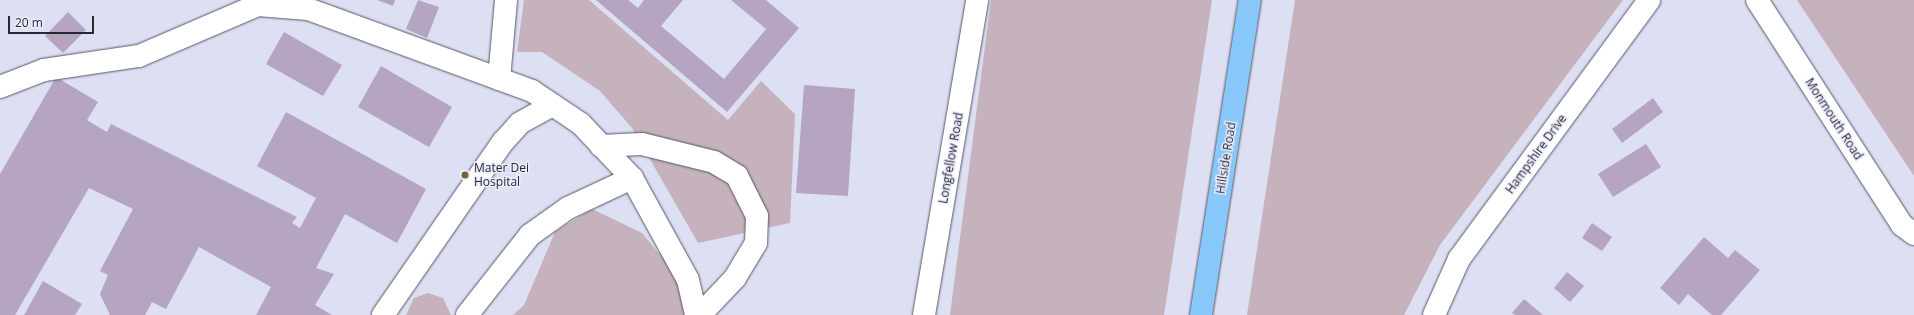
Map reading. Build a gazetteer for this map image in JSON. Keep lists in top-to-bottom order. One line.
{"streets":{"main road":["Hillside Road"],"street":["Monmouth Road","Hampshire Drive","Longfellow Road"]},"places":["Mater Dei Hospital"],"scale_bar":"20 m"}
